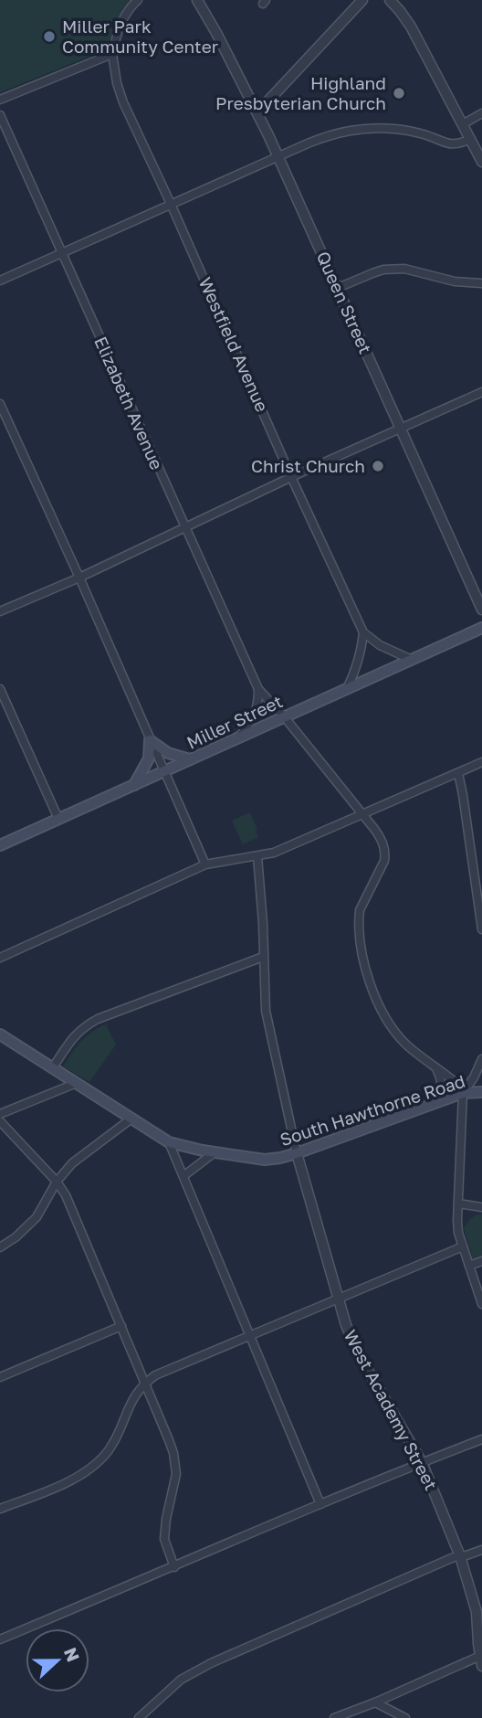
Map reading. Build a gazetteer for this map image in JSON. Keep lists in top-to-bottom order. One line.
{"streets":{"main road":["Miller Street","South Hawthorne Road"],"street":["Queen Street","Westfield Avenue","Elizabeth Avenue","West Academy Street"]},"crossings":[["Elizabeth Avenue","Miller Street"],["Elizabeth Avenue","South Hawthorne Road"],["South Hawthorne Road","West Academy Street"]],"places":["Miller Park Community Center","Highland Presbyterian Church","Christ Church"],"north":"right"}
